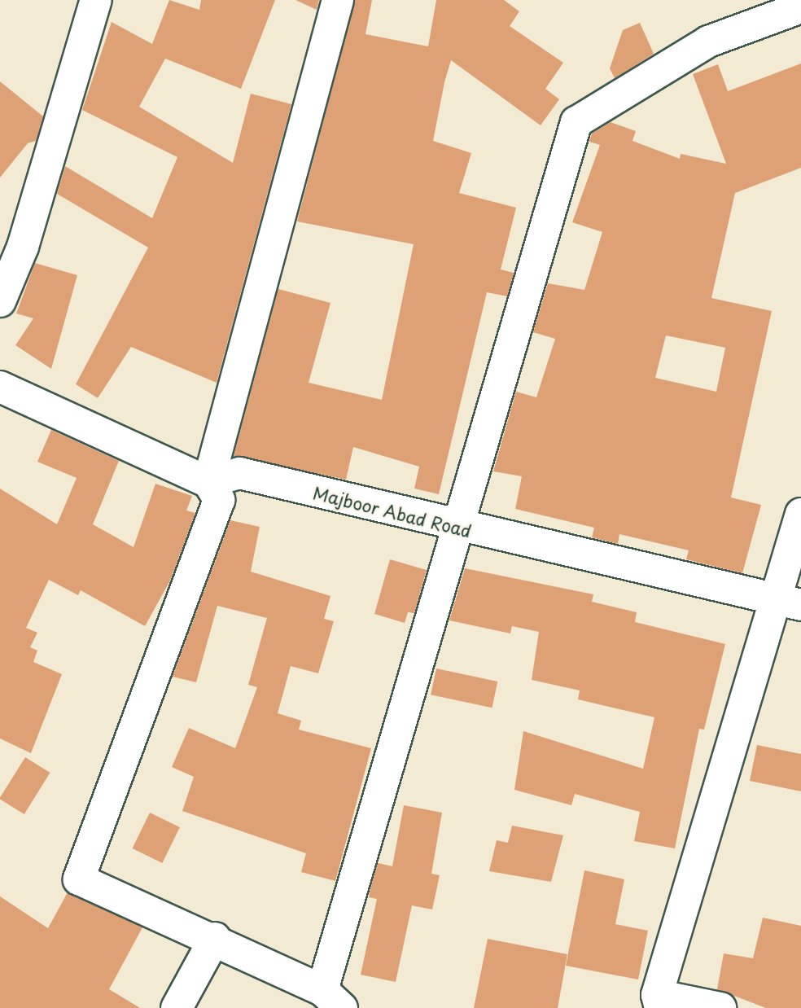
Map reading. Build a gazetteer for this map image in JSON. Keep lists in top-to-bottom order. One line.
{"streets":{"street":["Majboor Abad Road"]}}
